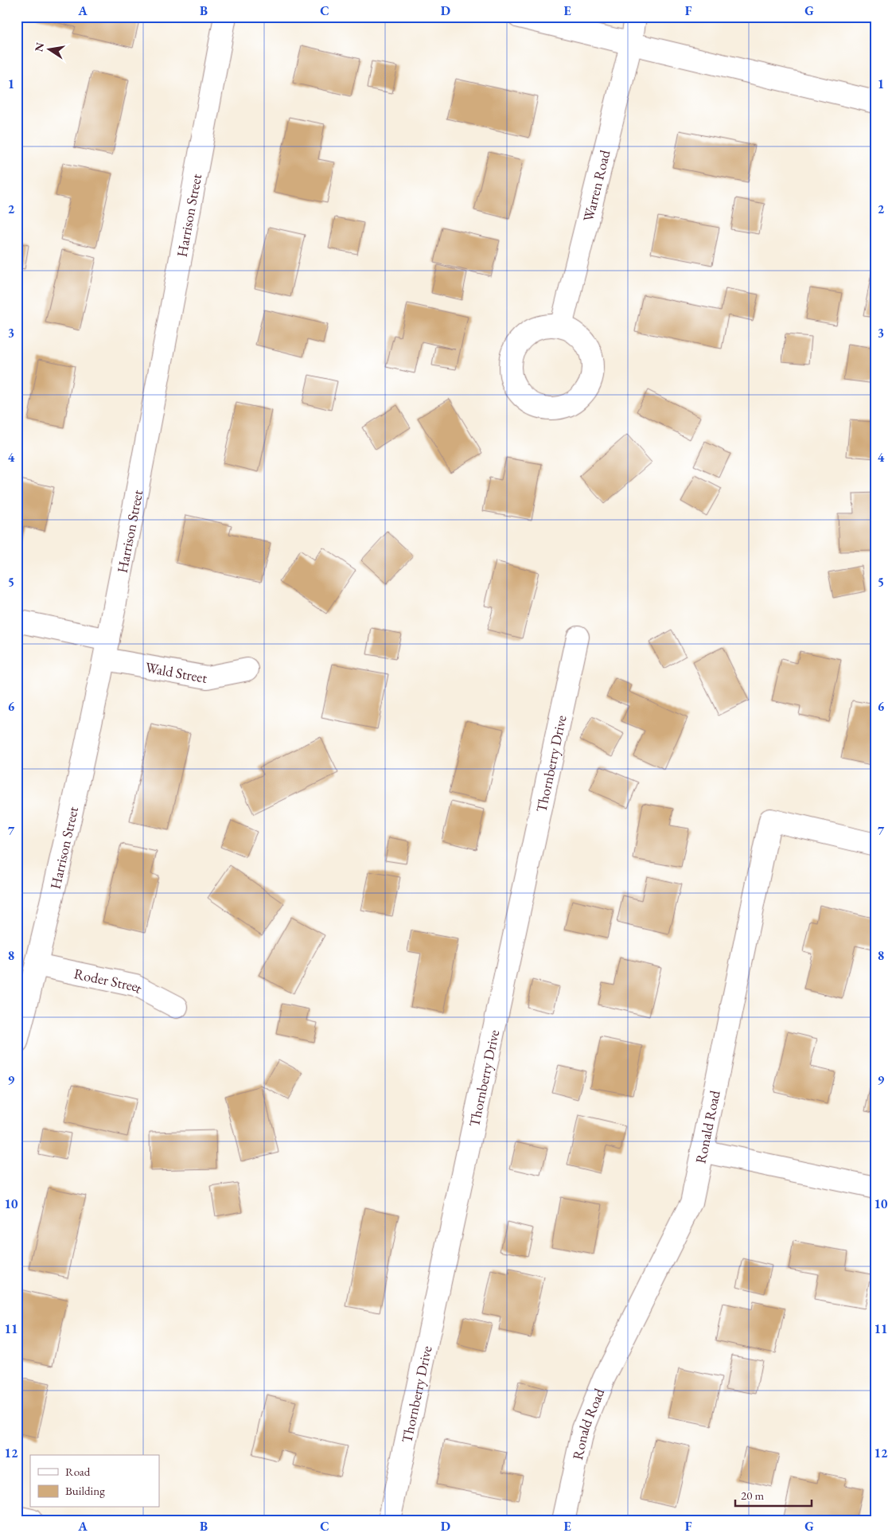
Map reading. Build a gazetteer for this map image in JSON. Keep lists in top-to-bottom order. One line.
{"streets":{"street":["Warren Road","Harrison Street","Wald Street","Thornberry Drive","Roder Street","Ronald Road"]},"crossings":[["Harrison Street","Wald Street"],["Harrison Street","Roder Street"]],"legend":["Road","Building"],"scale_bar":"20 m","north":"left","grid":{"columns":["A","B","C","D","E","F","G"],"rows":["1","2","3","4","5","6","7","8","9","10","11","12"]}}
